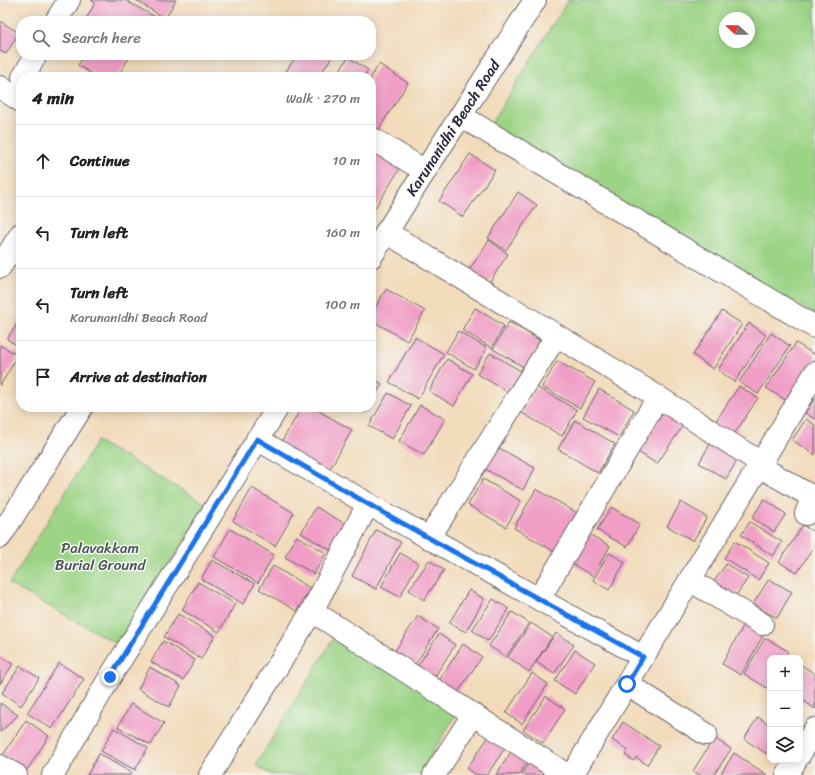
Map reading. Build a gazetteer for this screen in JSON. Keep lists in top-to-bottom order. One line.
{"streets":{"street":["Karunanidhi Beach Road"]},"parks":["Palavakkam Burial Ground"],"north":"left","page":{"search":"Search here","heading":["4 min","Walk · 270 m"],"list":[["Continue","10 m"],["Turn left","160 m"],["Turn left","Karunanidhi Beach Road","100 m"],"Arrive at destination"],"map_buttons":["+","−"]}}
